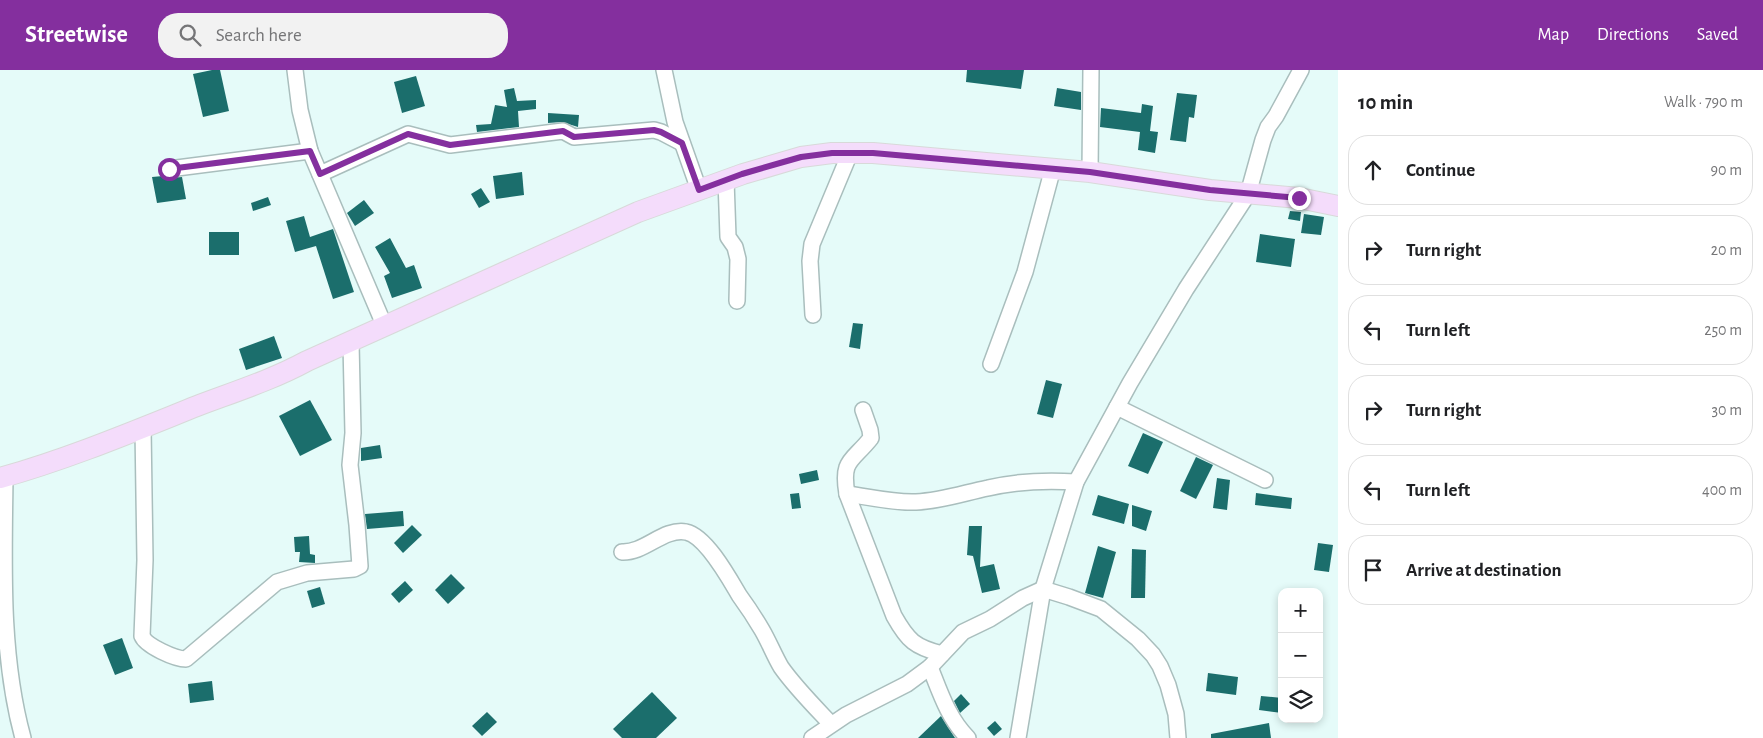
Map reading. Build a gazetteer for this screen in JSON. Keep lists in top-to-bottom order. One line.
{"page":{"header":"Streetwise","search":"Search here","nav":["Map","Directions","Saved"],"heading":["10 min","Walk · 790 m"],"list":[["Continue","90 m"],["Turn right","20 m"],["Turn left","250 m"],["Turn right","30 m"],["Turn left","400 m"],"Arrive at destination"],"map_buttons":["+","−"]}}
